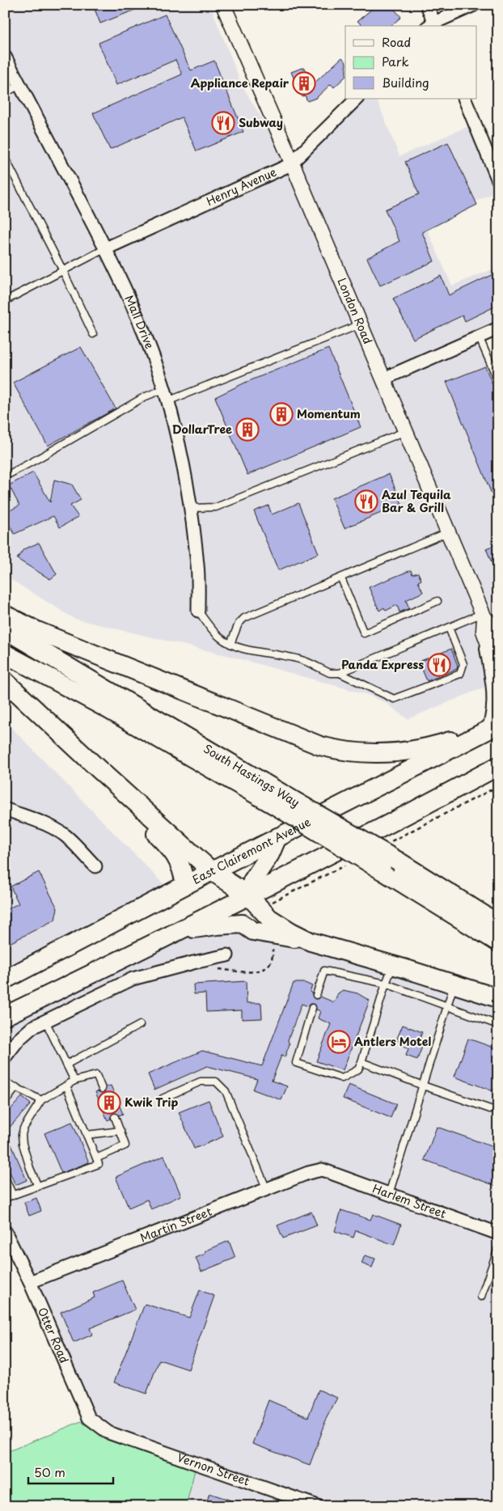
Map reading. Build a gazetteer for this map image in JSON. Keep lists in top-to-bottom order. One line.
{"streets":{"main road":["South Hastings Way","East Clairemont Avenue"],"street":["Henry Avenue","London Road","Mall Drive","Harlem Street","Martin Street","Otter Road","Vernon Street"]},"crossings":[["Henry Avenue","London Road"],["Henry Avenue","Mall Drive"],["Harlem Street","Martin Street"],["Martin Street","Otter Road"],["Otter Road","Vernon Street"]],"places":{"building":["Appliance Repair","Momentum","DollarTree","Kwik Trip"],"restaurant":["Subway","Azul Tequila Bar & Grill","Panda Express"],"hotel":["Antlers Motel"]},"legend":["Road","Park","Building"],"scale_bar":"50 m"}
